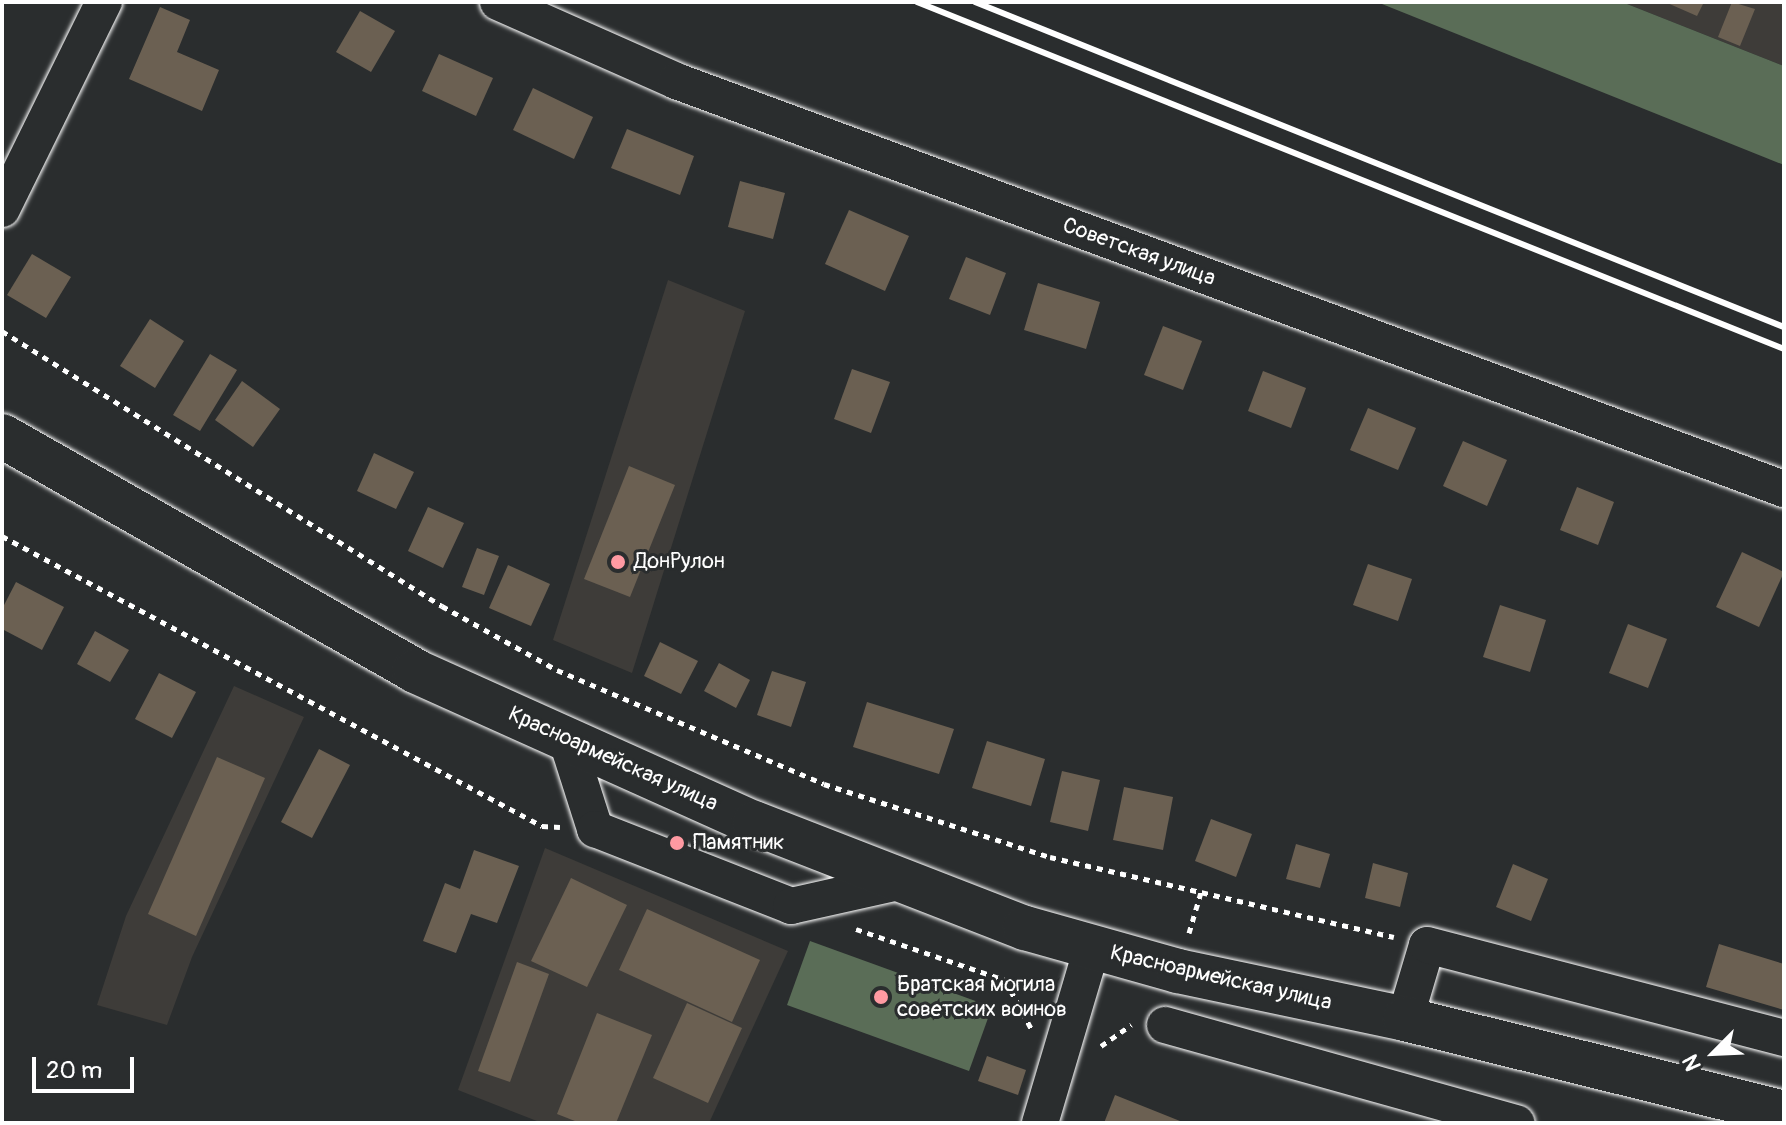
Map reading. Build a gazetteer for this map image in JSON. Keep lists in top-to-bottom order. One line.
{"streets":{"main road":["Красноармейская улица"],"street":["Советская улица"]},"places":["ДонРулон","Памятник","Братская могила советских воинов"],"scale_bar":"20 m","north":"bottom left"}
